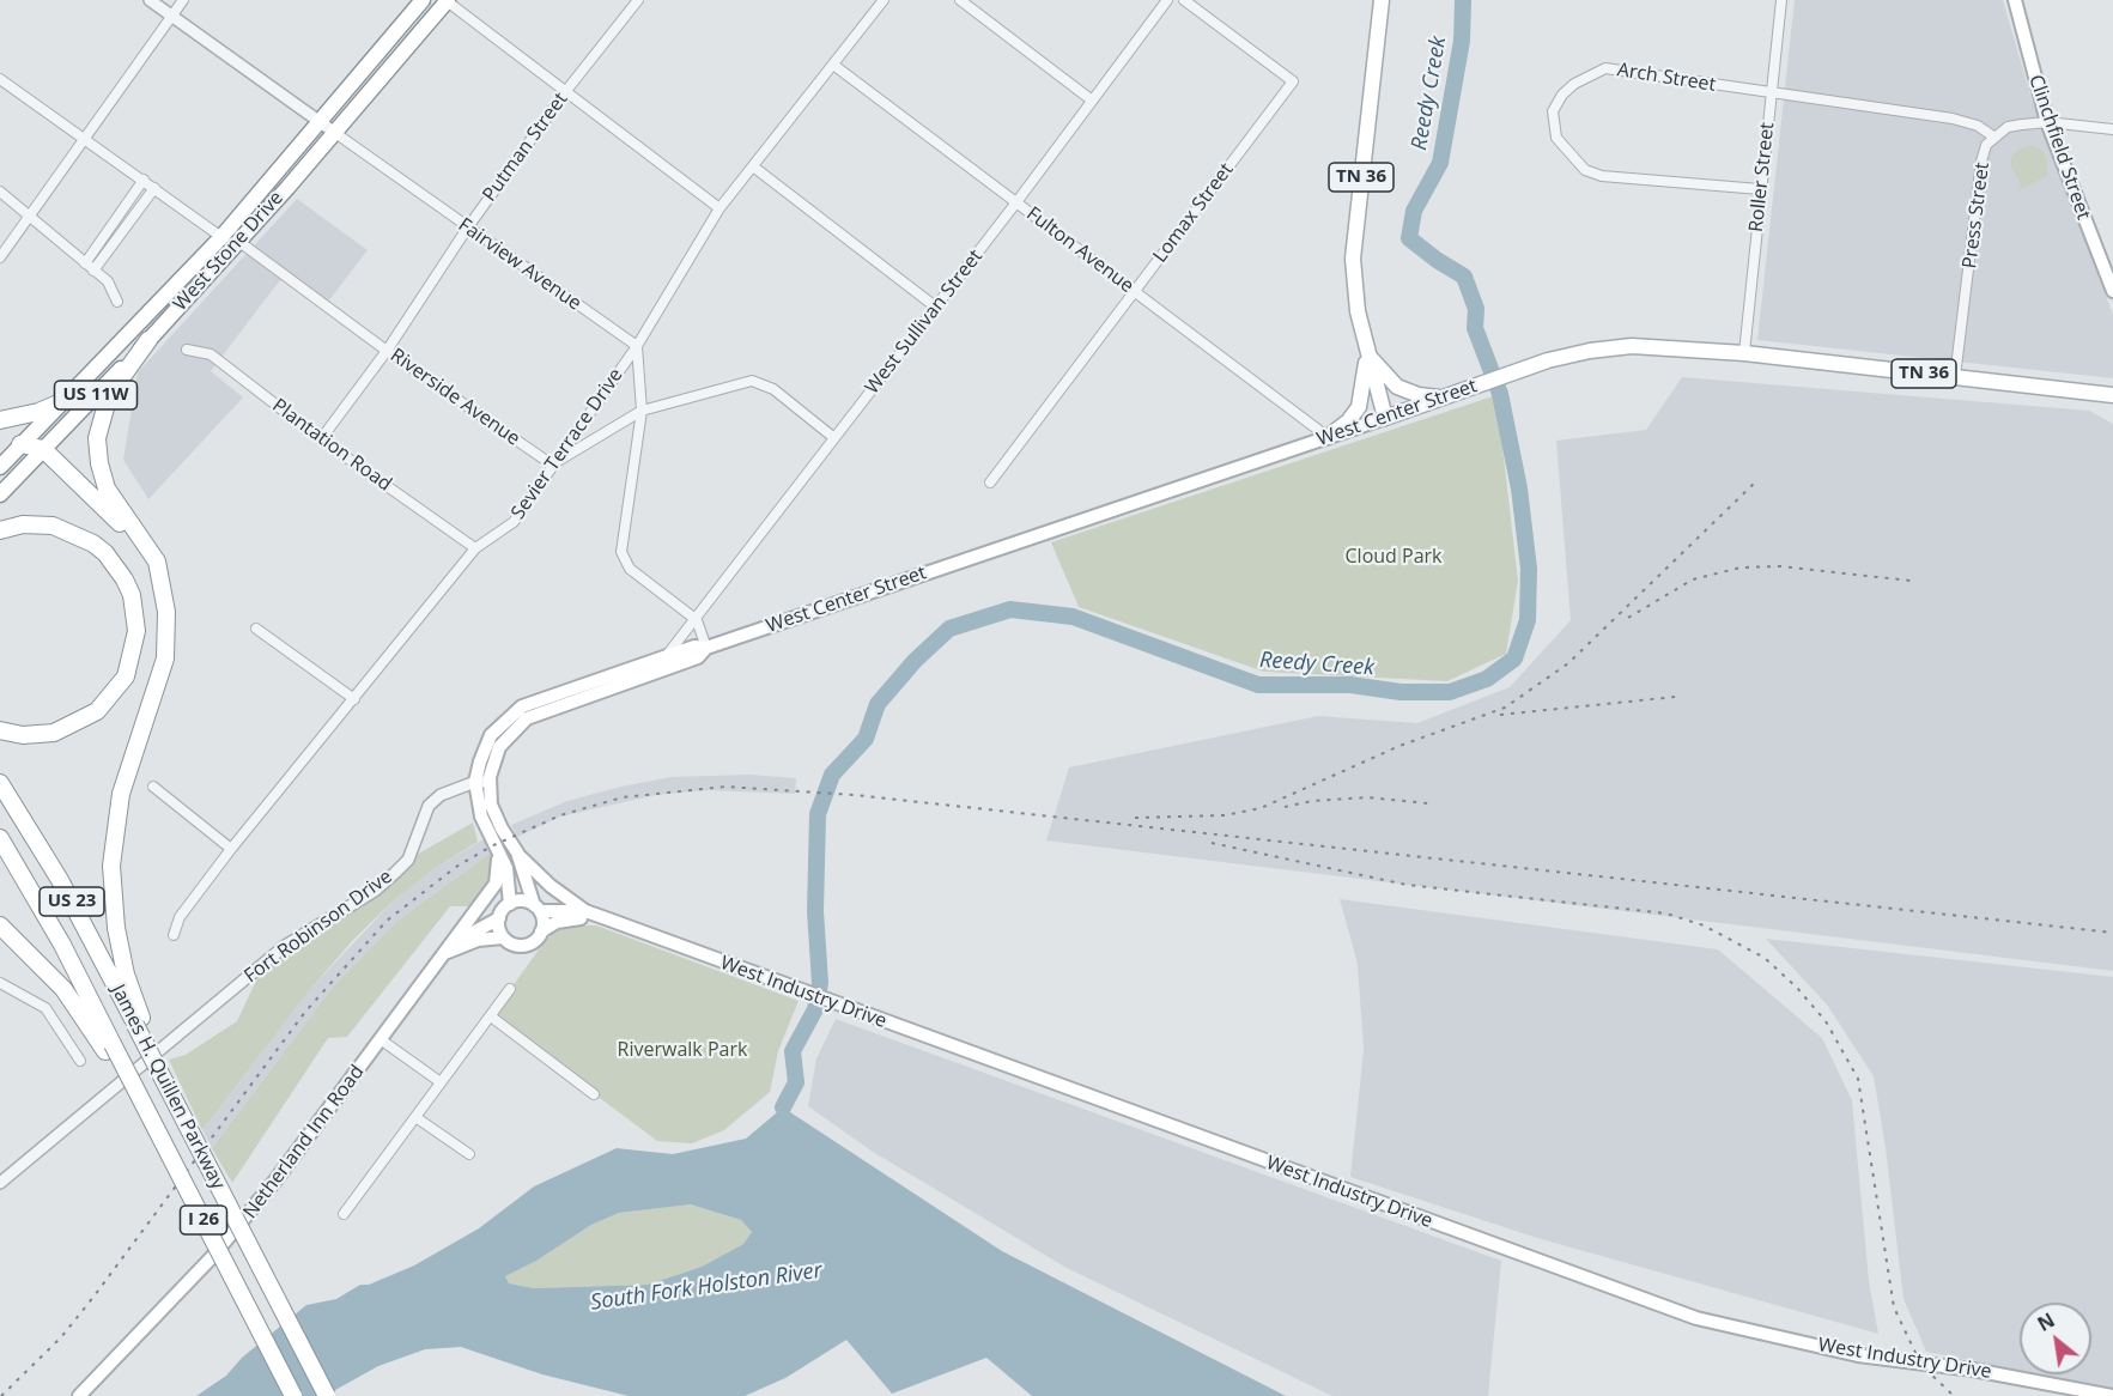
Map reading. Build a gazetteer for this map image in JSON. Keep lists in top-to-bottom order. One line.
{"streets":{"highway":["US 23","James H. Quillen Parkway","I 26"],"main road":["Clinchfield Street","TN 36","West Stone Drive","US 11W","West Center Street","West Industry Drive","Netherland Inn Road"],"street":["Arch Street","Putman Street","Roller Street","Lomax Street","Press Street","Fulton Avenue","Fairview Avenue","West Sullivan Street","Riverside Avenue","Sevier Terrace Drive","Plantation Road","Fort Robinson Drive"]},"crossings":[["Arch Street","Roller Street"],["Arch Street","Press Street"],["Putman Street","Fairview Avenue"],["Putman Street","Riverside Avenue"],["Putman Street","Plantation Road"],["Clinchfield Street","Press Street"],["TN 36","West Center Street"],["Roller Street","West Center Street"],["Lomax Street","Fulton Avenue"],["Press Street","West Center Street"],["Fulton Avenue","West Sullivan Street"],["Fulton Avenue","West Center Street"],["Fulton Avenue","Sevier Terrace Drive"],["West Stone Drive","Fairview Avenue"],["West Stone Drive","Riverside Avenue"],["Fairview Avenue","Sevier Terrace Drive"],["West Sullivan Street","West Center Street"],["Riverside Avenue","Sevier Terrace Drive"],["West Center Street","Fort Robinson Drive"],["West Center Street","West Industry Drive"],["West Center Street","Netherland Inn Road"],["Sevier Terrace Drive","Plantation Road"],["West Industry Drive","Netherland Inn Road"]],"water":["Reedy Creek","South Fork Holston River"],"parks":["Cloud Park","Riverwalk Park"],"north":"top left"}
